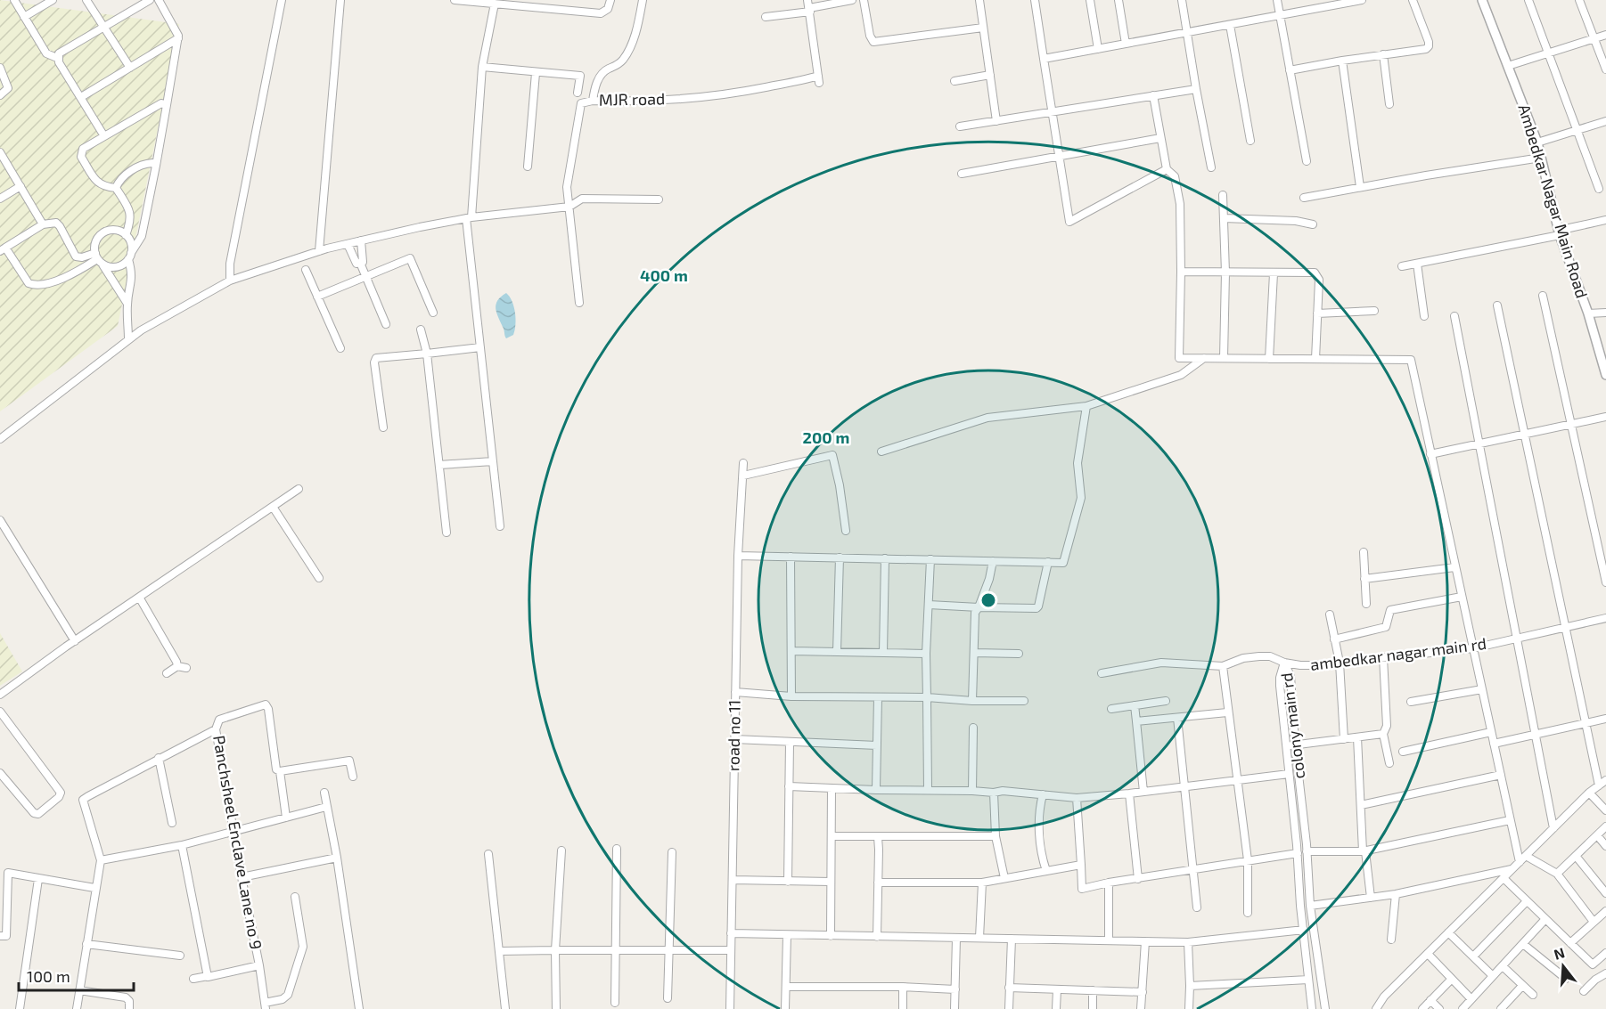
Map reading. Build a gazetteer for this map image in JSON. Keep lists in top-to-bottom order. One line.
{"streets":{"street":["MJR road","Ambedkar Nagar Main Road","ambedkar nagar main rd","colony main rd","road no 11","Panchsheel Enclave Lane no 9"]},"crossings":[["ambedkar nagar main rd","colony main rd"]],"scale_bar":"100 m","north":"top","rings":["400 m","200 m"]}
